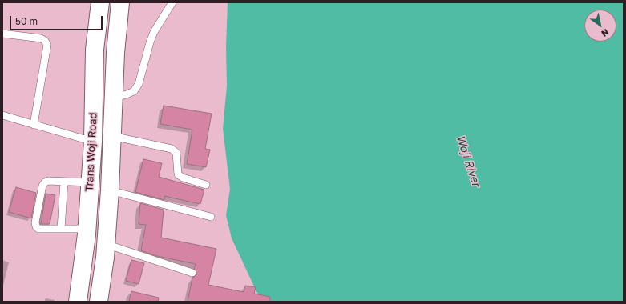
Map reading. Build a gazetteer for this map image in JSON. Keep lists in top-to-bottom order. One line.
{"streets":{"main road":["Trans Woji Road"]},"water":["Woji River"],"scale_bar":"50 m","north":"bottom right"}
